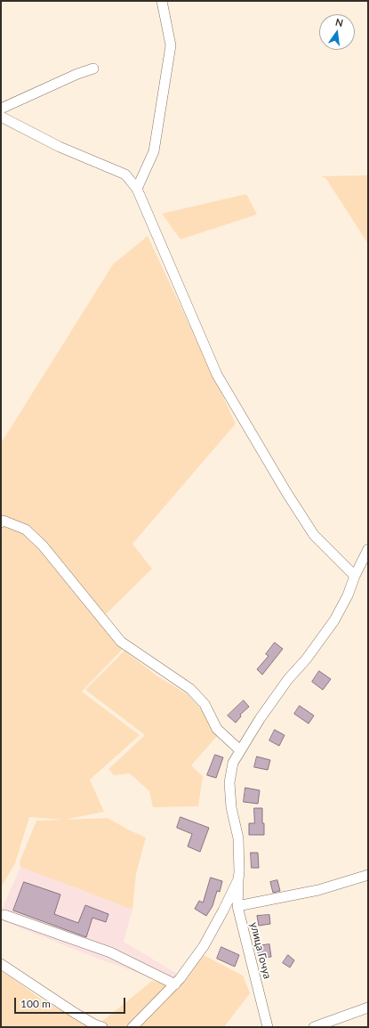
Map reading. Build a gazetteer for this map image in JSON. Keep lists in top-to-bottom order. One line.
{"streets":{"street":["улица Гочуа"]},"scale_bar":"100 m","north":"top"}
